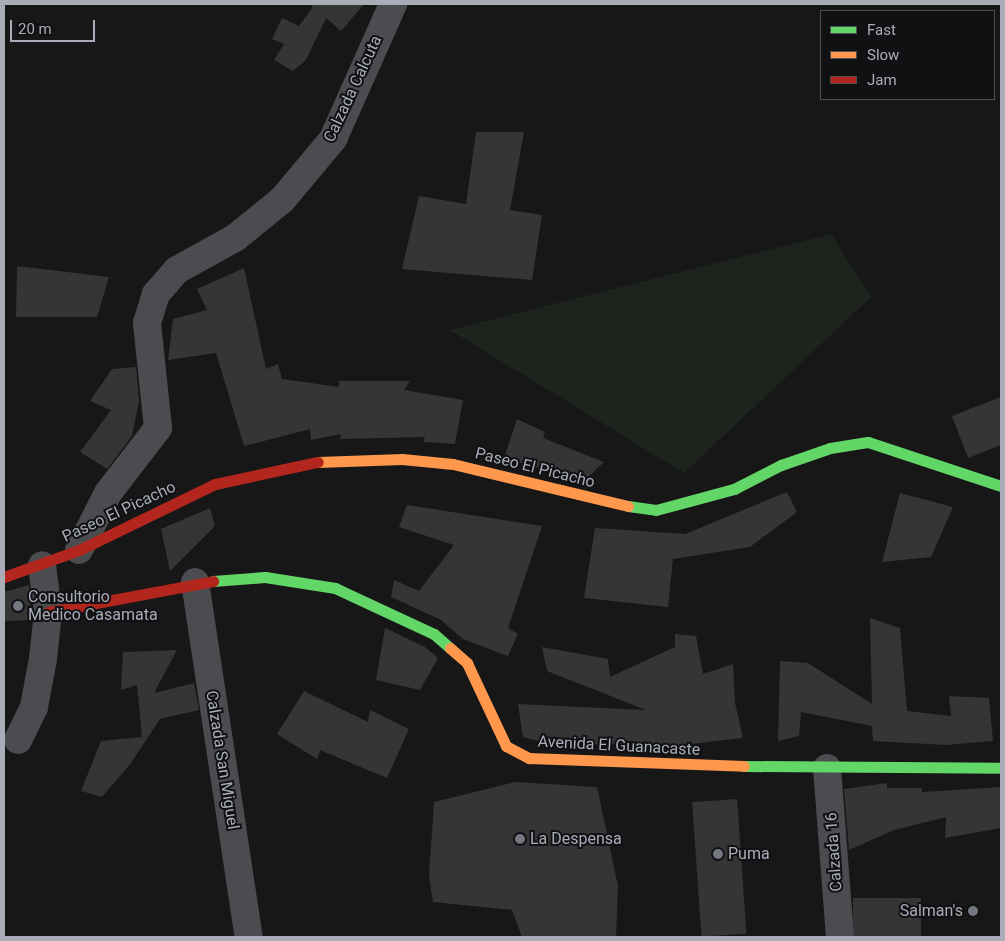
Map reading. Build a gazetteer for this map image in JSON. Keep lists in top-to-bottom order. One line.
{"streets":{"street":["Calzada Calcuta","Paseo El Picacho","Avenida El Guanacaste","Calzada San Miguel","Calzada 16"]},"crossings":[["Calzada Calcuta","Paseo El Picacho"],["Avenida El Guanacaste","Calzada San Miguel"],["Avenida El Guanacaste","Calzada 16"]],"places":["Consultorio Medico Casamata","La Despensa","Puma","Salman's"],"legend":["Fast","Slow","Jam"],"scale_bar":"20 m"}
